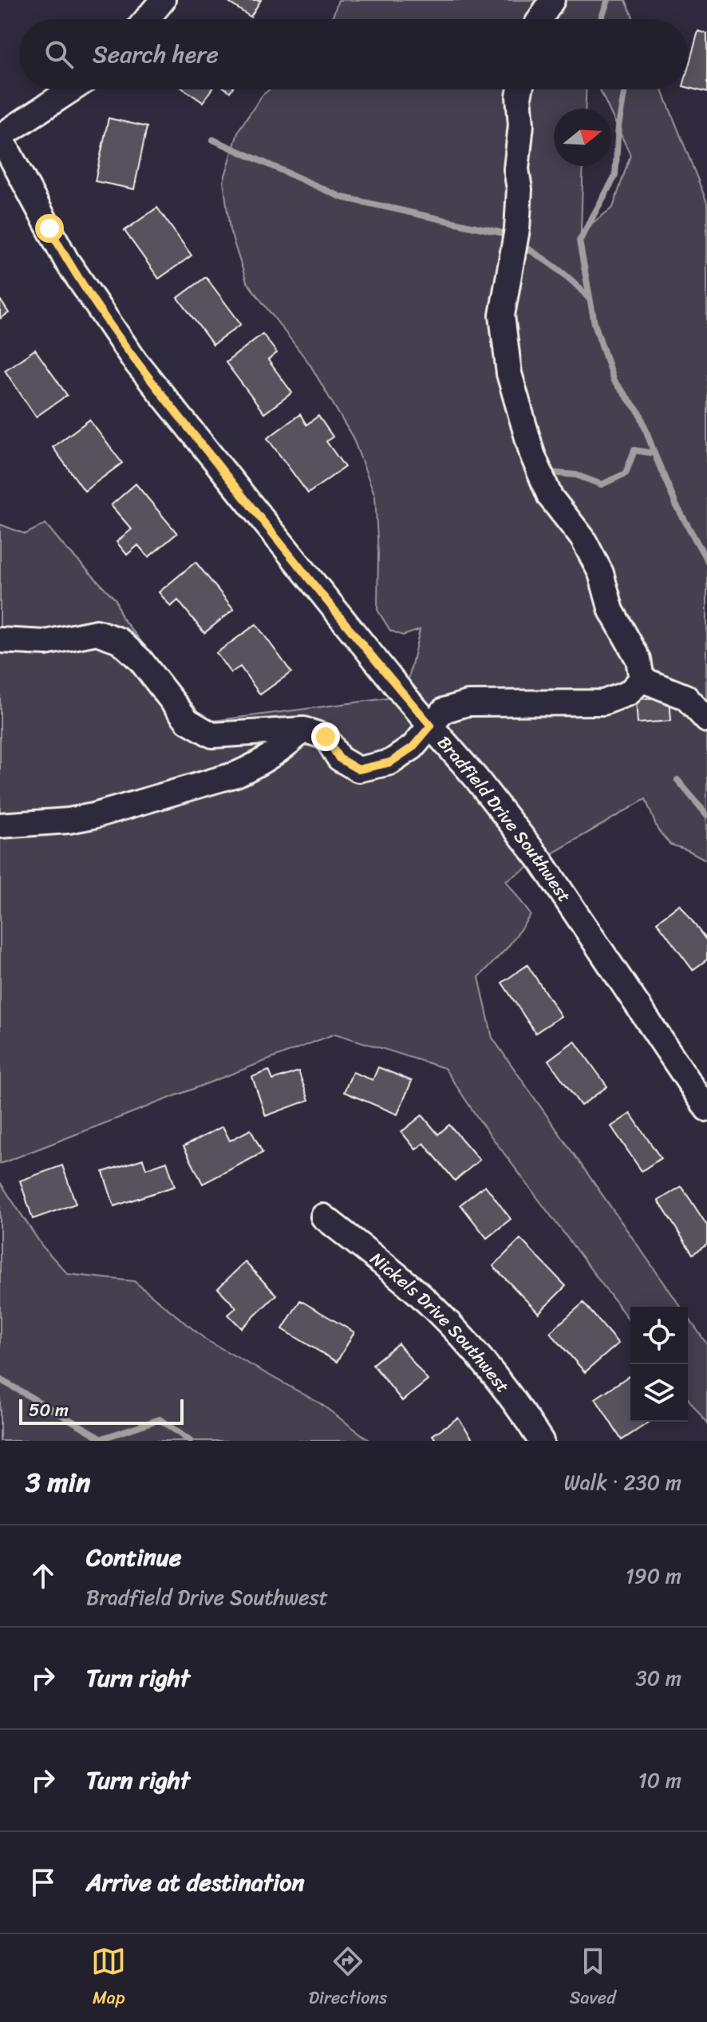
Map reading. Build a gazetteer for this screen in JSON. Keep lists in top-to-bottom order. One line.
{"streets":{"street":["Bradfield Drive Southwest","Nickels Drive Southwest"]},"scale_bar":"50 m","north":"right","page":{"search":"Search here","scale":"50 m","heading":["3 min","Walk · 230 m"],"list":[["Continue","Bradfield Drive Southwest","190 m"],["Turn right","30 m"],["Turn right","10 m"],"Arrive at destination"],"nav":["Map","Directions","Saved"]}}
